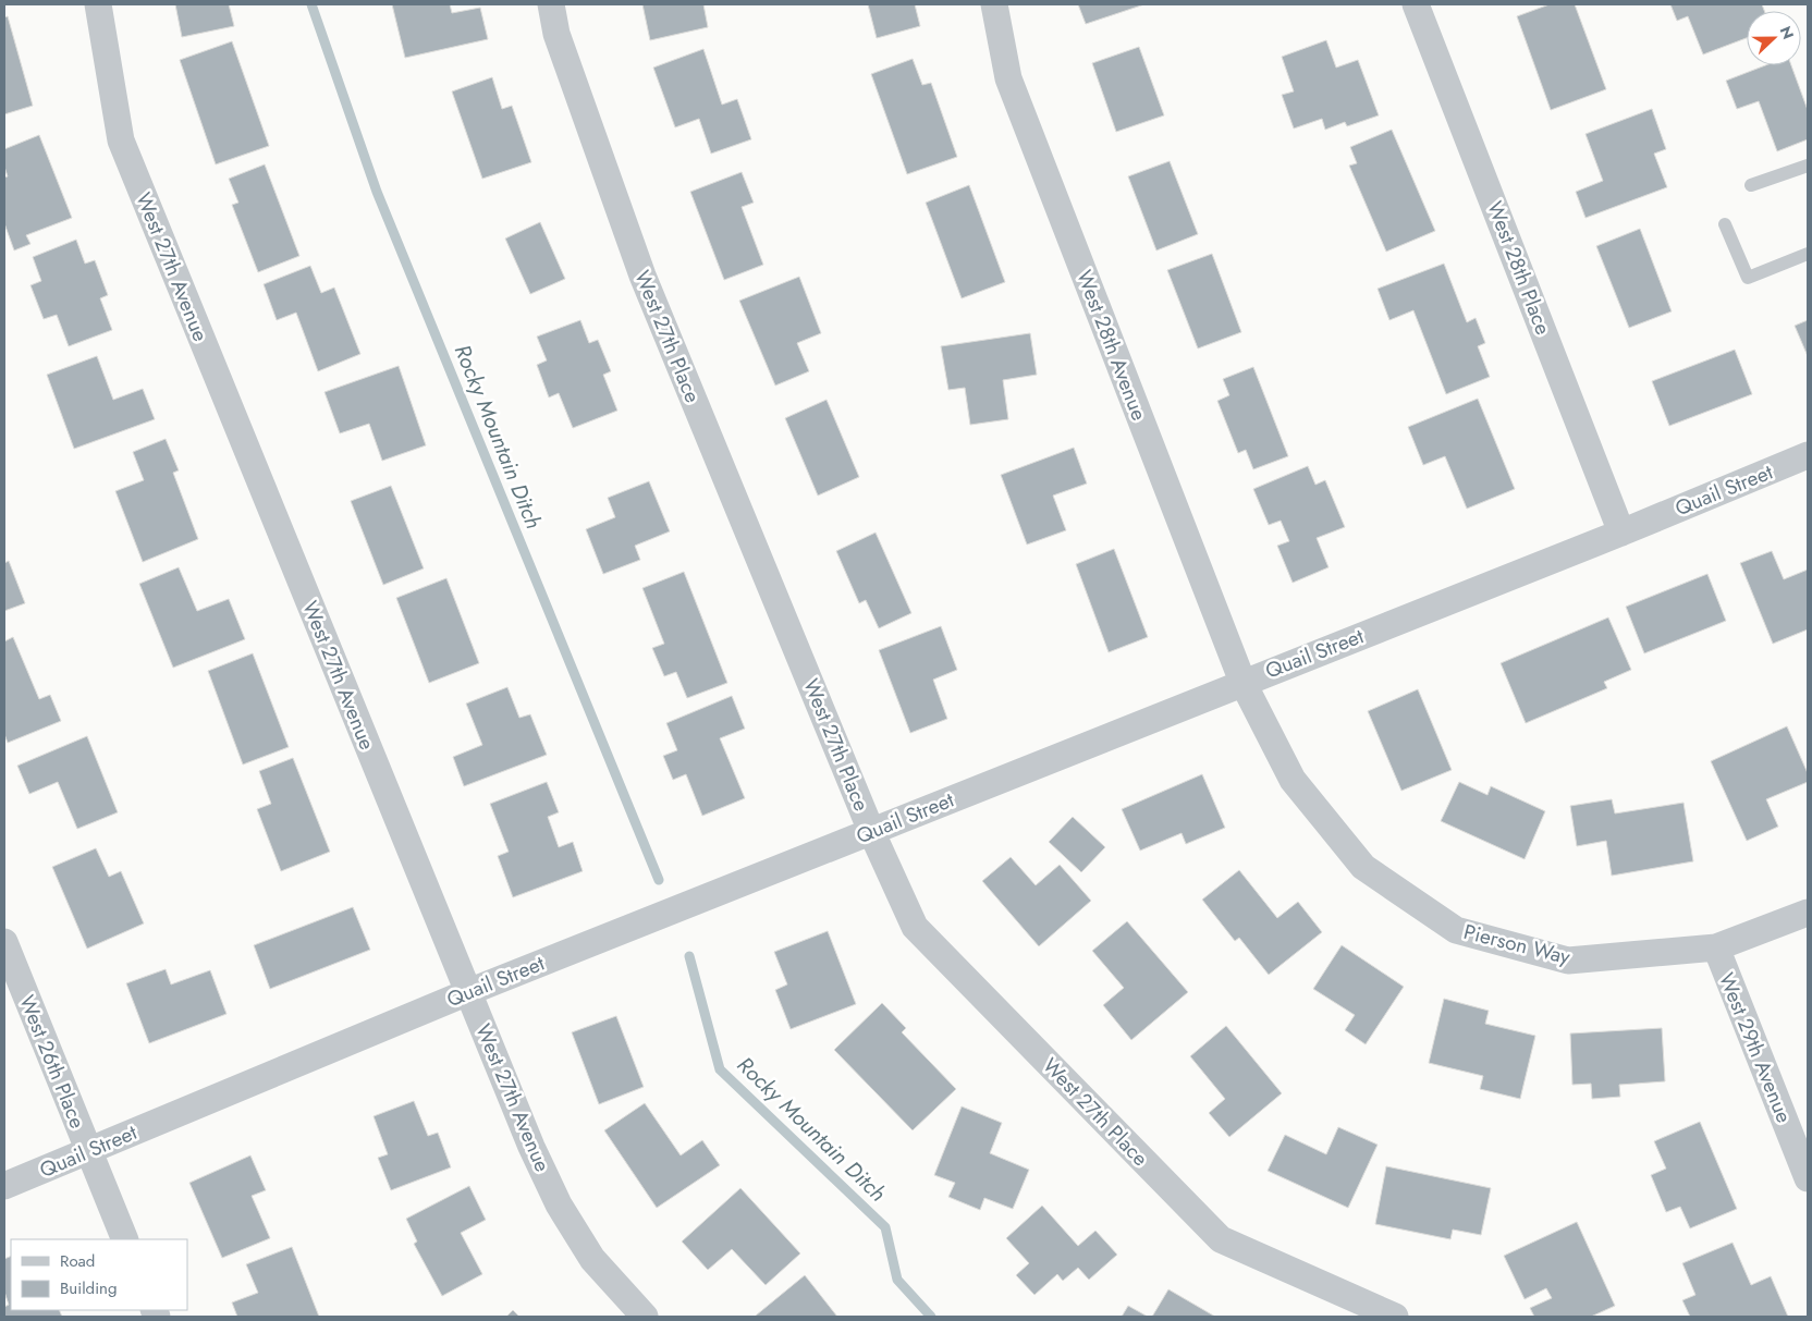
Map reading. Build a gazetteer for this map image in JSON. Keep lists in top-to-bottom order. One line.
{"streets":{"street":["West 27th Avenue","West 28th Place","West 27th Place","West 28th Avenue","Quail Street","Pierson Way","West 29th Avenue","West 26th Place"]},"crossings":[["West 27th Avenue","Quail Street"],["West 28th Place","Quail Street"],["West 27th Place","Quail Street"],["West 28th Avenue","Quail Street"],["West 28th Avenue","Pierson Way"],["Quail Street","Pierson Way"],["Quail Street","West 26th Place"],["Pierson Way","West 29th Avenue"]],"water":["Rocky Mountain Ditch"],"legend":["Road","Building"],"north":"right"}
